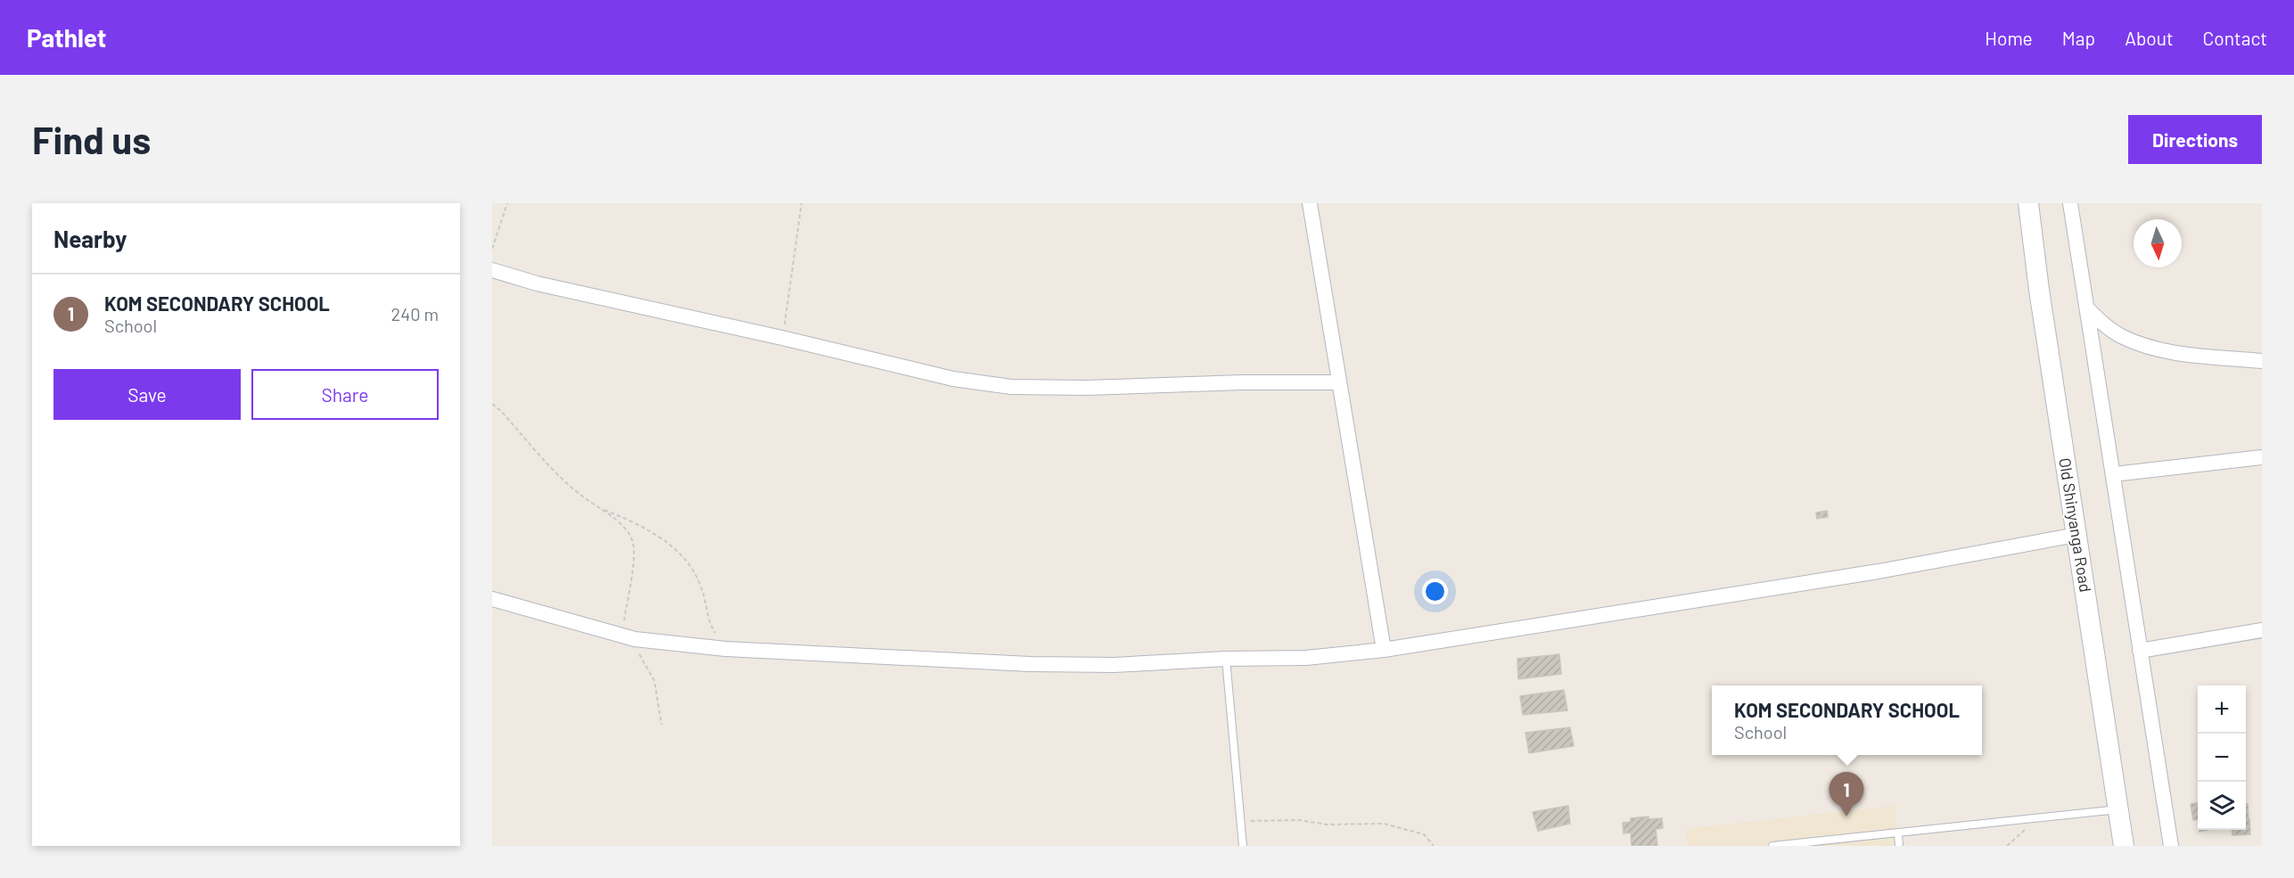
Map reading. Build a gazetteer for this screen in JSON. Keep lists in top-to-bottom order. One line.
{"streets":{"main road":["Old Shinyanga Road"]},"north":"bottom","page":{"header":"Pathlet","nav":["Home","Map","About","Contact"],"buttons":["Directions",["Save","Share"]],"title":"Find us","heading":"Nearby","list":[{"mark":"1","name":"KOM SECONDARY SCHOOL","note":"School","value":"240 m"}],"map_buttons":["+","−"],"popup":["KOM SECONDARY SCHOOL","School"],"pins":"1"}}
